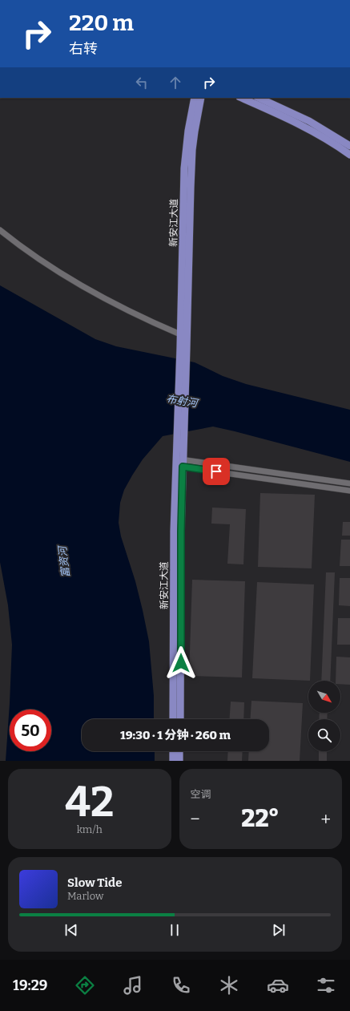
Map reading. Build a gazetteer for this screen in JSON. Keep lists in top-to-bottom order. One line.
{"streets":{"main road":["新安江大道"]},"water":["布射河","富资河"],"north":"bottom right","page":{"turn":["220 m","右转"],"limit":"50","trip":"19:30 · 1 分钟 · 260 m","tile":[["42","km/h"],"空调"],"heat":["−","22°","+"],"song":["Slow Tide","Marlow"],"tabs":"19:29"}}
